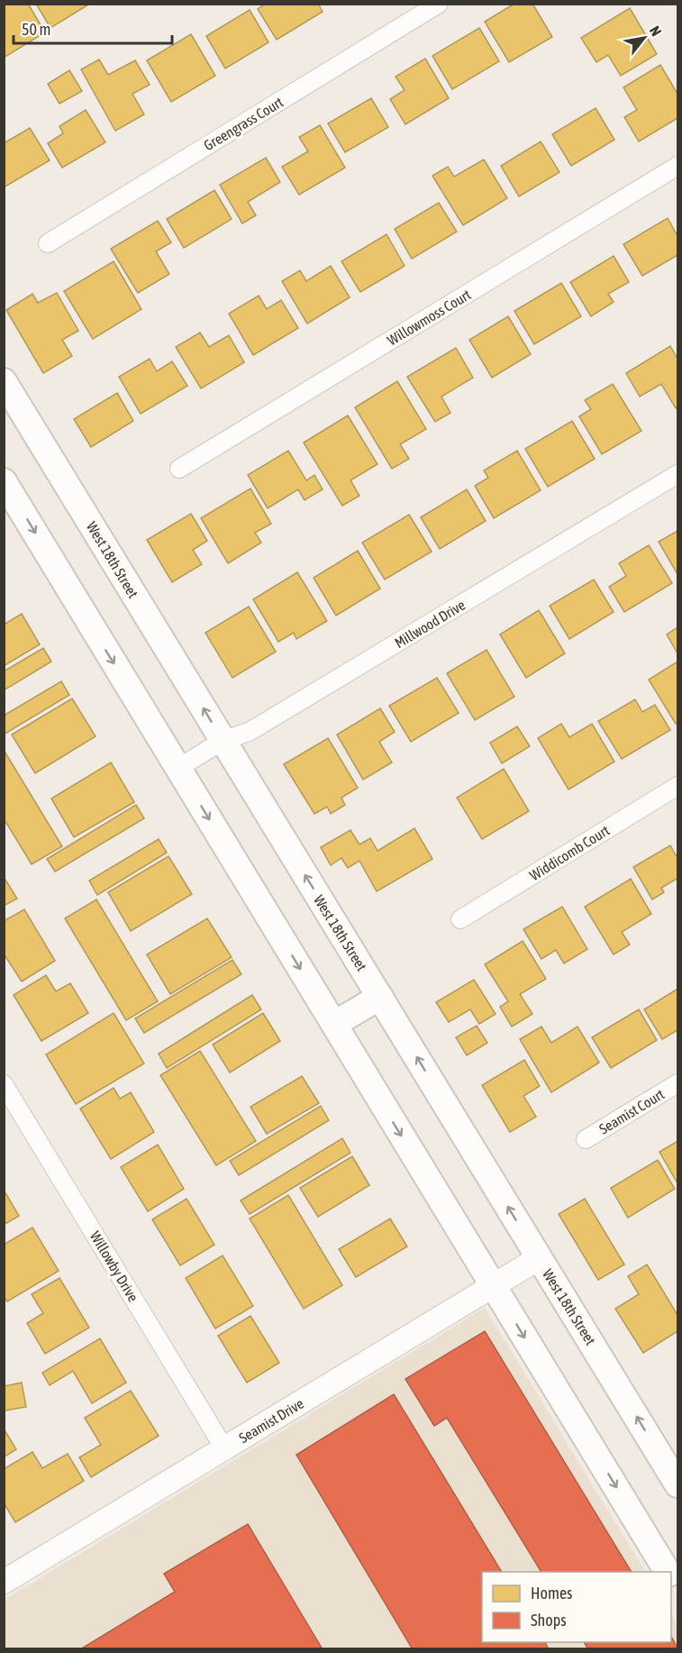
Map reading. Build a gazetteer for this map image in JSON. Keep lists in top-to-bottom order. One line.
{"streets":{"main road":["West 18th Street"],"street":["Greengrass Court","Willowmoss Court","Millwood Drive","Widdicomb Court","Seamist Court","Willowby Drive","Seamist Drive"]},"crossings":[["West 18th Street","Millwood Drive"],["West 18th Street","Seamist Drive"],["Willowby Drive","Seamist Drive"]],"legend":["Homes","Shops"],"scale_bar":"50 m","north":"top right"}
